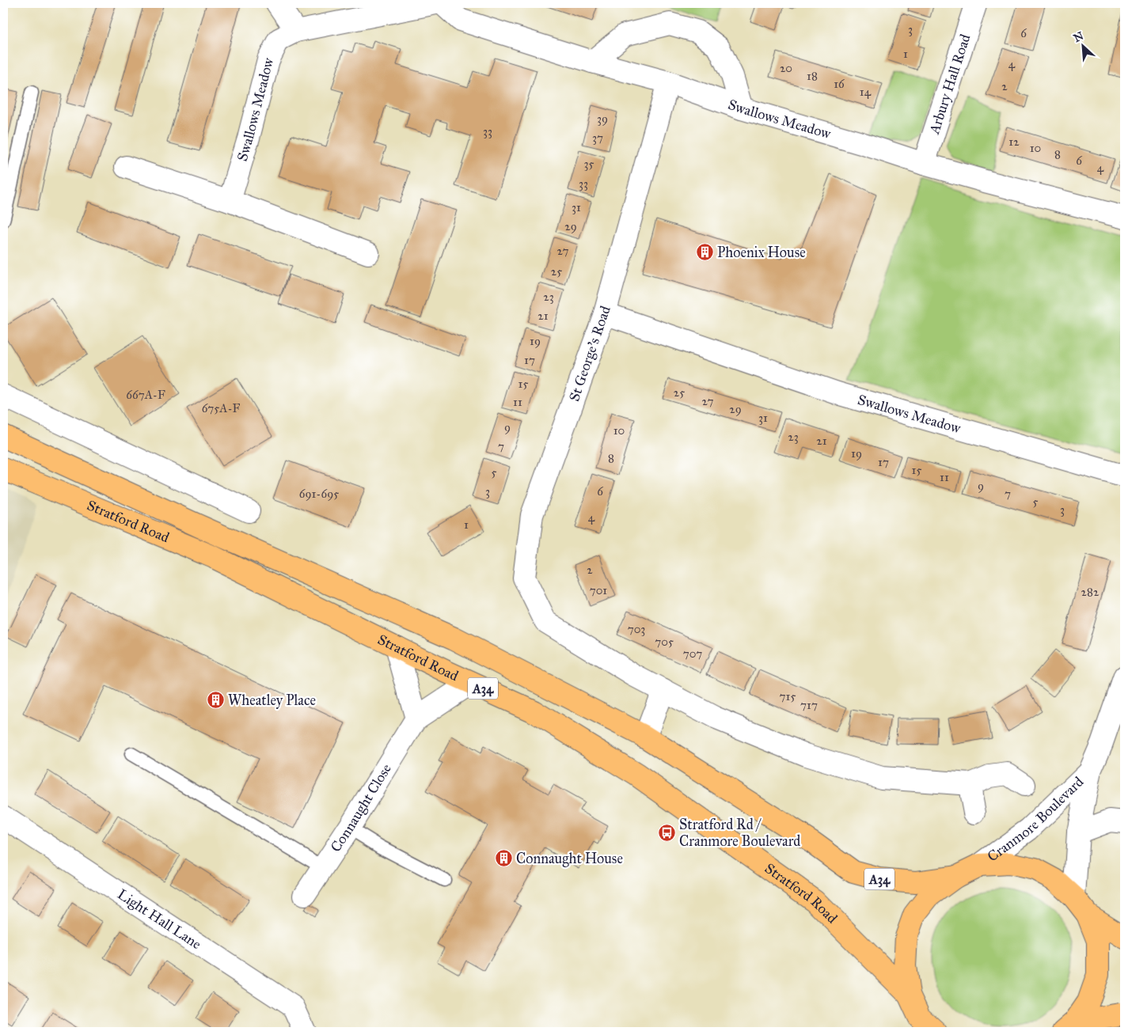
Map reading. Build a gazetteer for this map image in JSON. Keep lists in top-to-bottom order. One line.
{"streets":{"highway":["Stratford Road","A34"],"street":["Arbury Hall Road","Swallows Meadow","St George's Road","Connaught Close","Cranmore Boulevard","Light Hall Lane"]},"crossings":[["Arbury Hall Road","Swallows Meadow"],["Swallows Meadow","St George's Road"],["Stratford Road","A34"],["Stratford Road","Connaught Close"],["A34","Cranmore Boulevard"]],"places":{"building":["Phoenix House","Wheatley Place","Connaught House"],"bus stop":["Stratford Rd / Cranmore Boulevard"]},"house_numbers":["3","6","1","4","20","18","16","2","14","39","33","37","12","10","8","6","35","4","33","31","29","27","25","23","21","19","17","15","25","667A-F","27","11","675A-F","29","31","9","10","23","21","7","19","8","17","15","5","11","9","3","6","691-695","7","5","3","4","1","2","701","282","703","705","707","715","717"],"north":"top left"}
